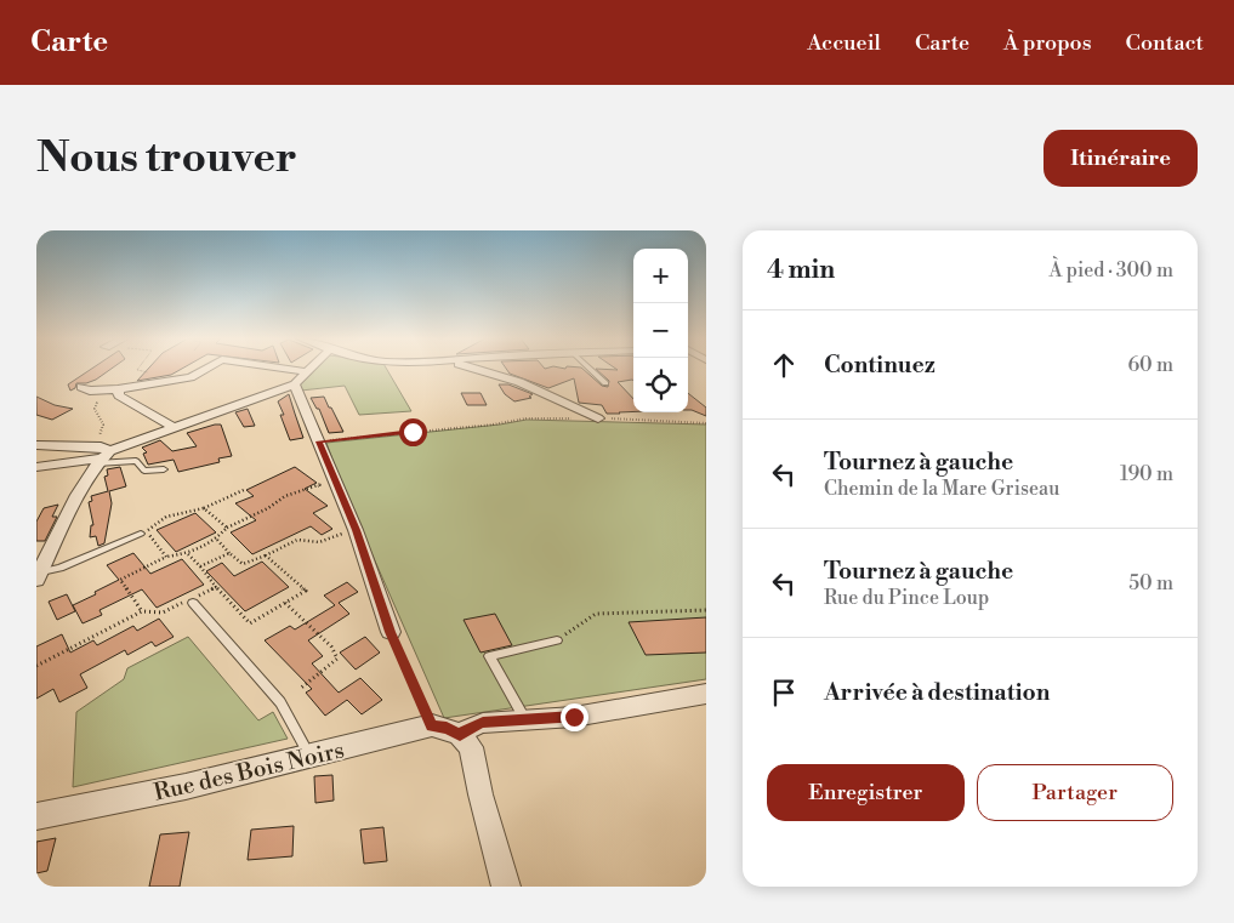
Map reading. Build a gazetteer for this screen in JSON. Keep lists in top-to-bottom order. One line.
{"streets":{"street":["Rue des Bois Noirs"]},"page":{"header":"Carte","nav":["Accueil","Carte","À propos","Contact"],"buttons":["Itinéraire",["Enregistrer","Partager"]],"title":"Nous trouver","heading":["4 min","À pied · 300 m"],"map_buttons":["+","−"],"list":[["Continuez","60 m"],["Tournez à gauche","Chemin de la Mare Griseau","190 m"],["Tournez à gauche","Rue du Pince Loup","50 m"],"Arrivée à destination"]}}
